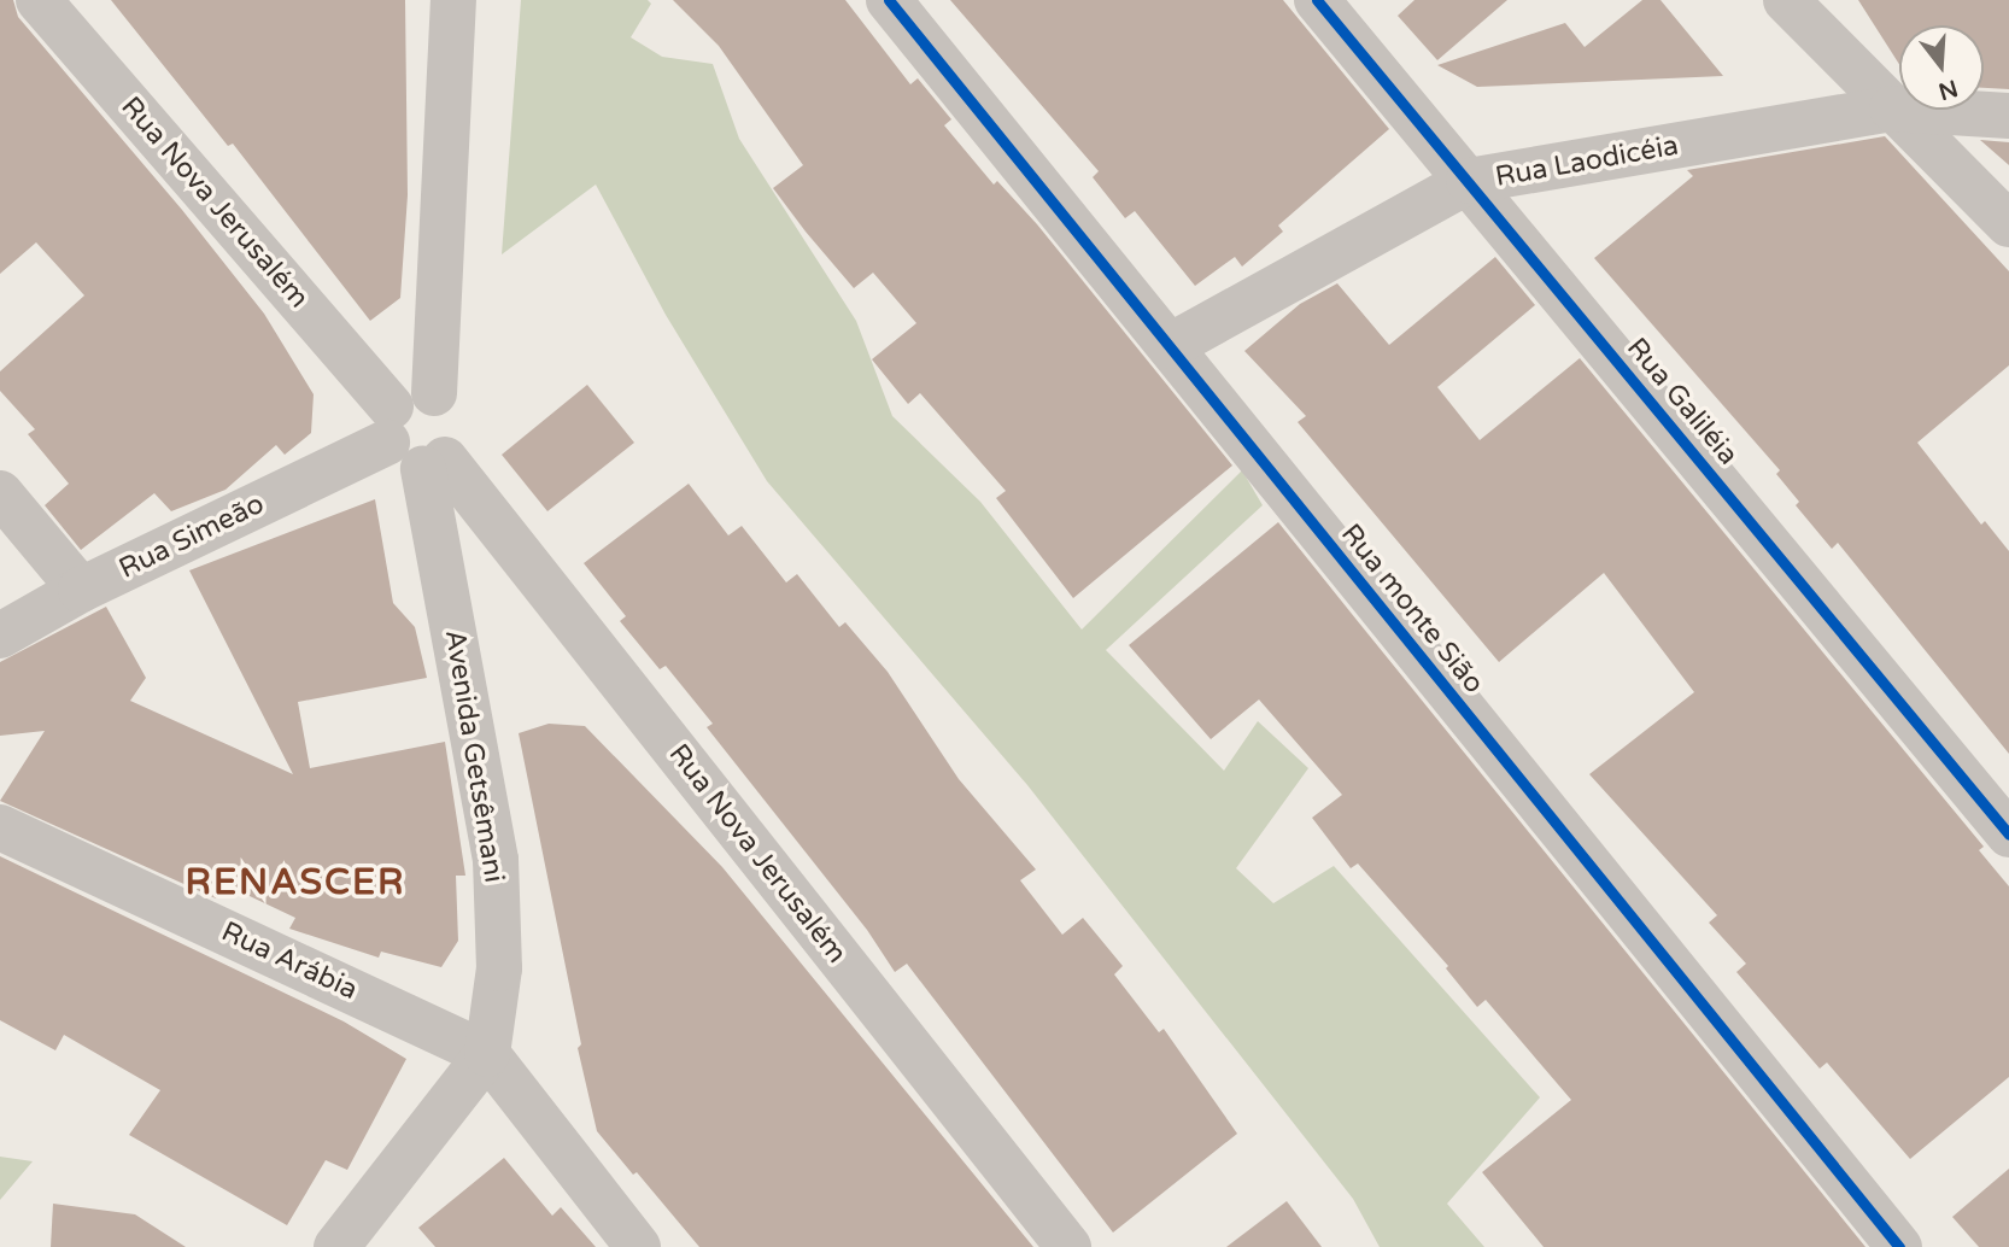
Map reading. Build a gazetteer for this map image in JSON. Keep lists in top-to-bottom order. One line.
{"streets":{"street":["Rua Laodicéia","Rua Nova Jerusalém","Rua Galiléia","Rua Simeão","Rua monte Sião","Avenida Getsêmani","Rua Arábia"]},"crossings":[["Rua Laodicéia","Rua Galiléia"],["Rua Laodicéia","Rua monte Sião"],["Rua Nova Jerusalém","Rua Simeão"],["Rua Nova Jerusalém","Avenida Getsêmani"],["Rua Simeão","Avenida Getsêmani"],["Avenida Getsêmani","Rua Arábia"]],"districts":["RENASCER"],"north":"bottom"}
